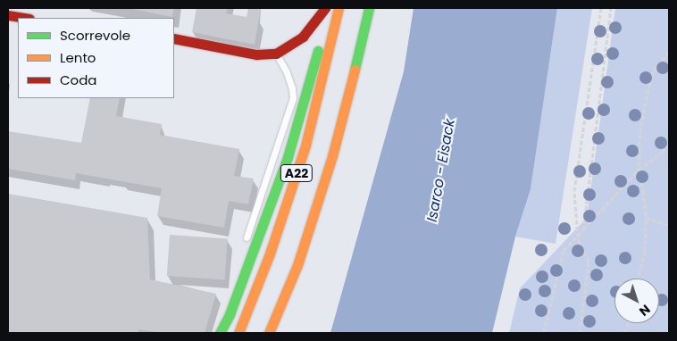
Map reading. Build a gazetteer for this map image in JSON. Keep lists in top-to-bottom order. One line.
{"streets":{"main road":["A22"]},"water":["Isarco - Eisack"],"legend":["Scorrevole","Lento","Coda"],"north":"bottom right"}
